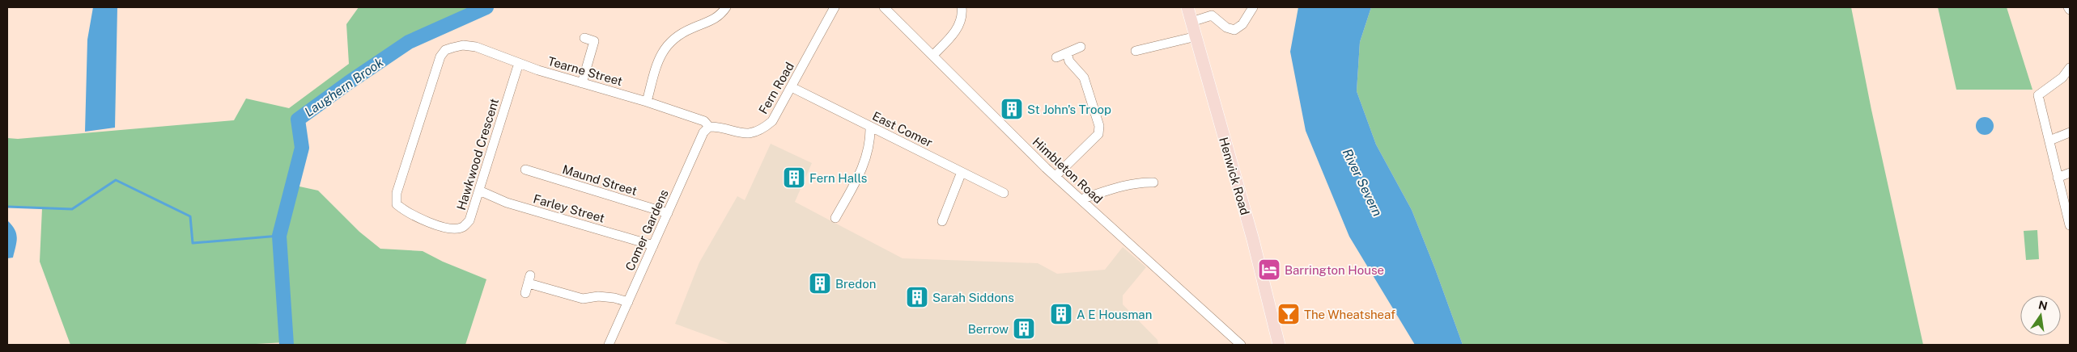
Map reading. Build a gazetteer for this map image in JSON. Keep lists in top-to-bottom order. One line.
{"streets":{"main road":["Henwick Road"],"street":["Tearne Street","Fern Road","East Comer","Hawkwood Crescent","Himbleton Road","Maund Street","Farley Street","Comer Gardens"]},"crossings":[["Tearne Street","Fern Road"],["Tearne Street","Hawkwood Crescent"],["Tearne Street","Comer Gardens"],["Fern Road","East Comer"],["Fern Road","Comer Gardens"],["Hawkwood Crescent","Farley Street"],["Maund Street","Comer Gardens"],["Farley Street","Comer Gardens"]],"water":["Laughern Brook","River Severn"],"places":{"building":["St John's Troop","Fern Halls","Bredon","Sarah Siddons","A E Housman","Berrow"],"hotel":["Barrington House"],"bar":["The Wheatsheaf"]},"north":"top"}
